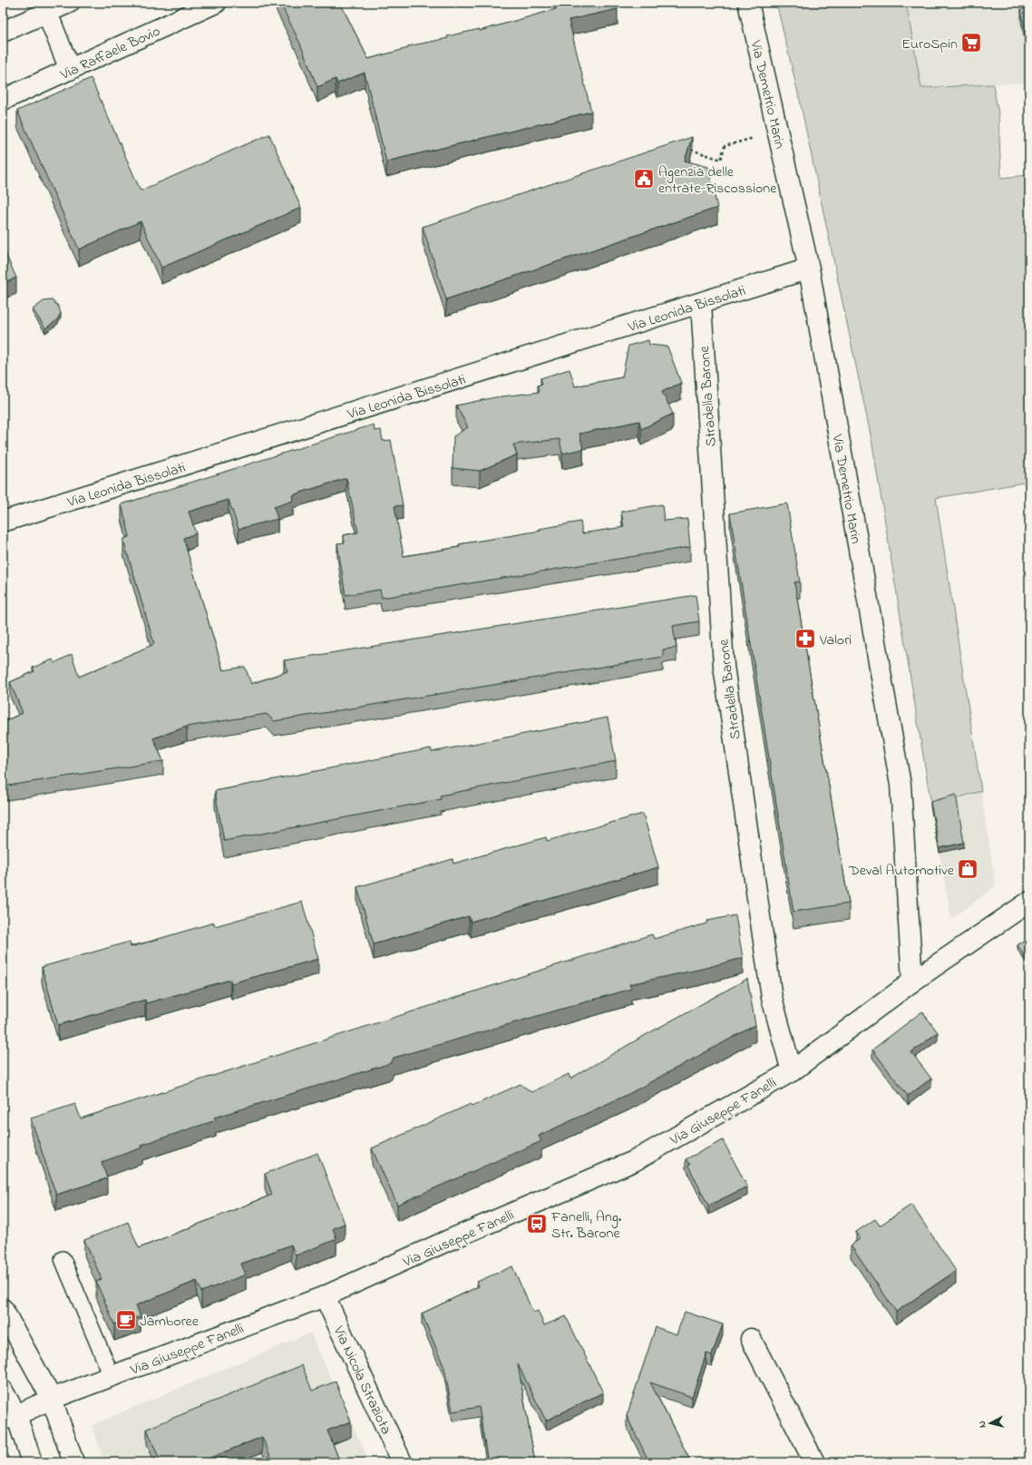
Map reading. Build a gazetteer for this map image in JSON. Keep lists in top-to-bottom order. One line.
{"streets":{"street":["Via Raffaele Bovio","Via Demetrio Marin","Via Leonida Bissolati","Stradella Barone","Via Giuseppe Fanelli","Via Nicola Straziota"]},"crossings":[["Via Demetrio Marin","Via Leonida Bissolati"],["Via Demetrio Marin","Via Giuseppe Fanelli"],["Via Leonida Bissolati","Stradella Barone"],["Stradella Barone","Via Giuseppe Fanelli"],["Via Giuseppe Fanelli","Via Nicola Straziota"]],"places":{"supermarket":["EuroSpin"],"public building":["Agenzia delle entrate-Riscossione"],"pharmacy":["Valori"],"shop":["Deval Automotive"],"bus stop":["Fanelli, Ang. Str. Barone"],"cafe":["Jamboree"]},"north":"left"}
